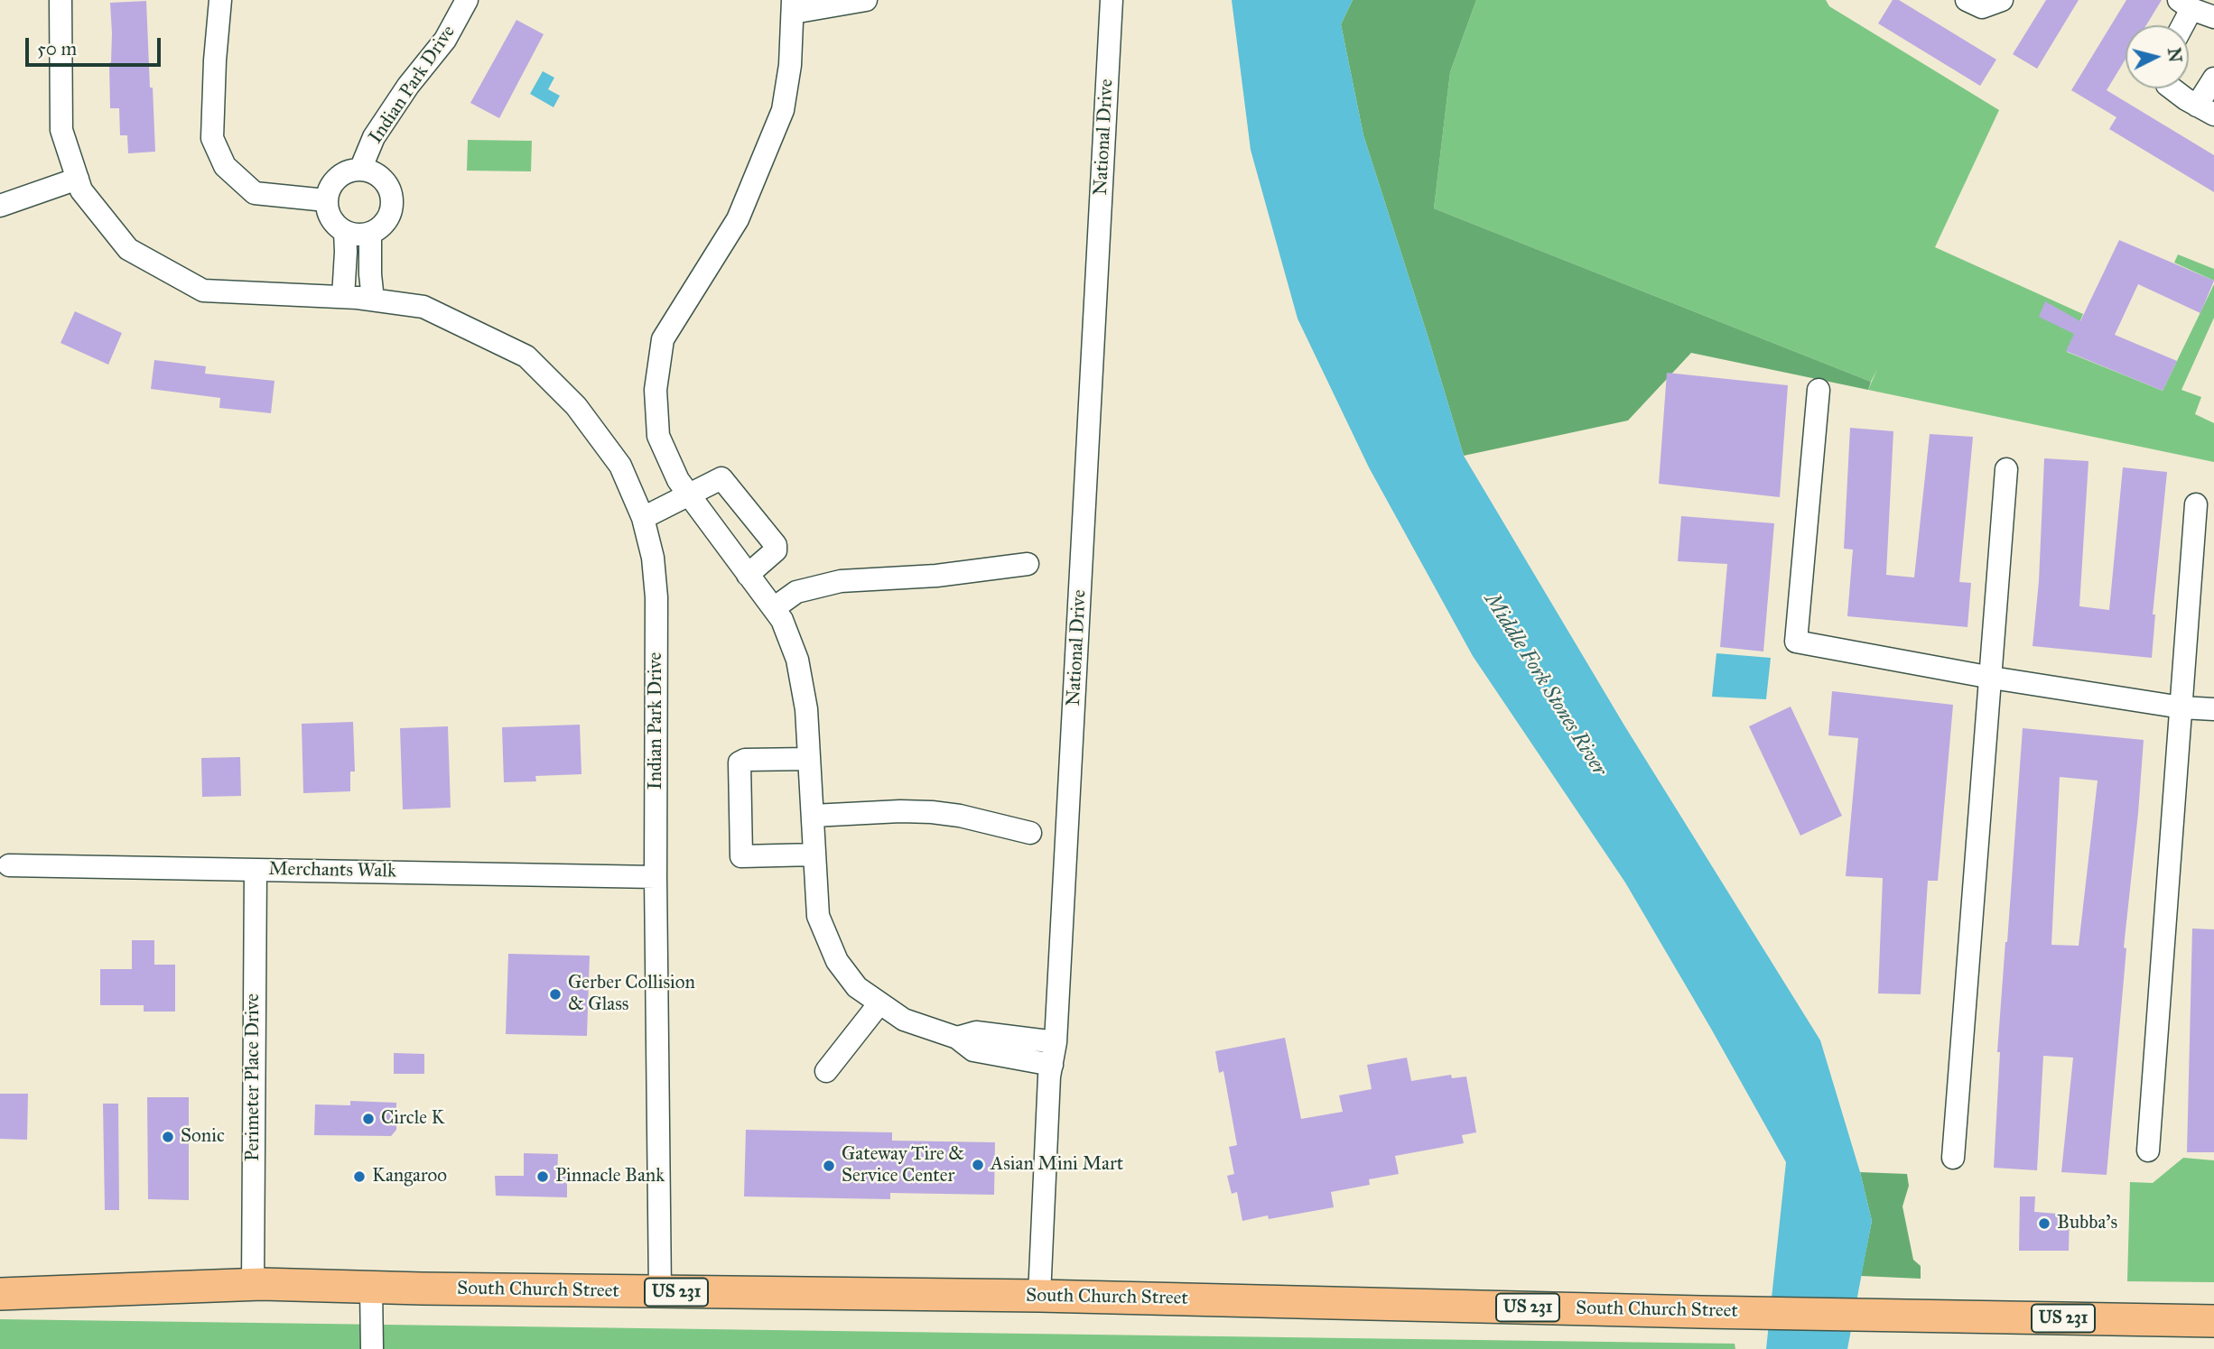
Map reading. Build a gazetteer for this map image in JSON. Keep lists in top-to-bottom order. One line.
{"streets":{"highway":["South Church Street","US 231"],"street":["Indian Park Drive","National Drive","Merchants Walk","Perimeter Place Drive"]},"crossings":[["Indian Park Drive","Merchants Walk"],["Indian Park Drive","South Church Street"],["National Drive","South Church Street"],["Merchants Walk","Perimeter Place Drive"],["Perimeter Place Drive","South Church Street"]],"water":["Middle Fork Stones River"],"places":["Gerber Collision & Glass","Circle K","Sonic","Asian Mini Mart","Gateway Tire & Service Center","Kangaroo","Pinnacle Bank","Bubba's"],"scale_bar":"50 m","north":"right"}
